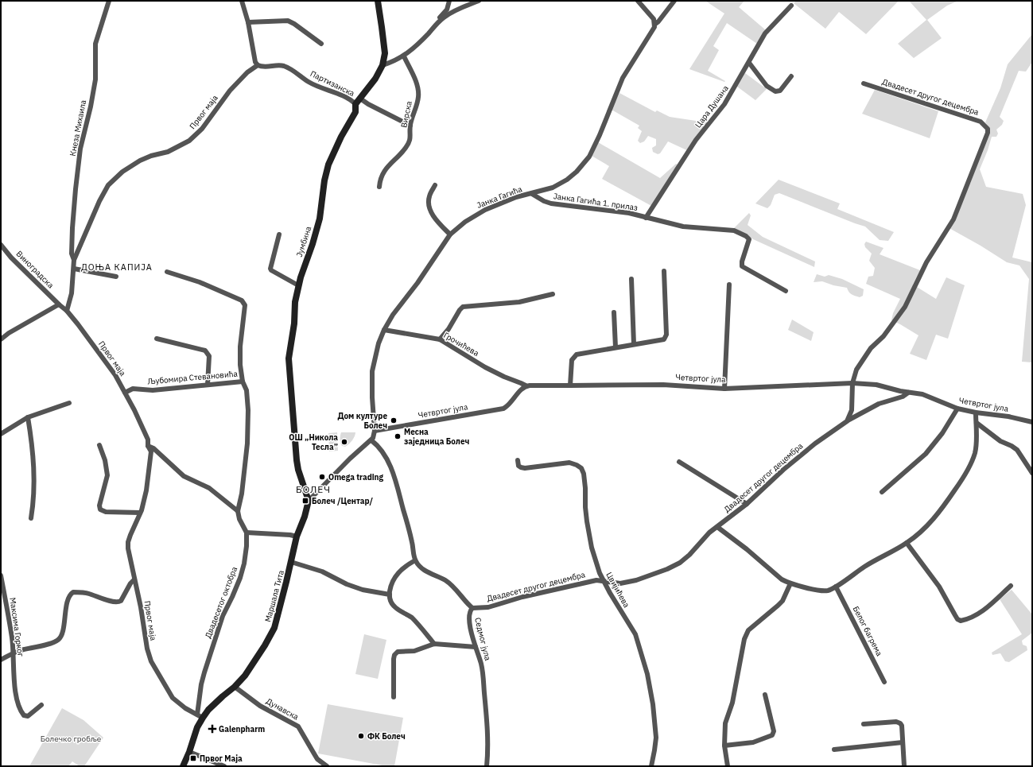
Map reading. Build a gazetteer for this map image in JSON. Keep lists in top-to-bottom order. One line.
{"streets":{"street":["Партизанска","Двадесет другог децембра","Цара Душана","Првог маја","Вирска","Кнеза Михаила","Јанка Гагића","Јанка Гагића 1. прилаз","Јумбина","Виноградска","Грочићева","Љубомира Стевановића","Четвртог јула","Цвијићева","Маршала Тита","Двадесетог октобра","Максима Горког","Белог багрема","Седмог јула","Дунавска"]},"crossings":[["Партизанска","Првог маја"],["Партизанска","Јумбина"],["Двадесет другог децембра","Четвртог јула"],["Двадесет другог децембра","Цвијићева"],["Двадесет другог децембра","Седмог јула"],["Цара Душана","Јанка Гагића 1. прилаз"],["Првог маја","Кнеза Михаила"],["Првог маја","Виноградска"],["Првог маја","Љубомира Стевановића"],["Првог маја","Маршала Тита"],["Првог маја","Двадесетог октобра"],["Јанка Гагића","Јанка Гагића 1. прилаз"],["Јанка Гагића","Грочићева"],["Јанка Гагића","Четвртог јула"],["Јумбина","Маршала Тита"],["Грочићева","Четвртог јула"],["Маршала Тита","Двадесетог октобра"],["Маршала Тита","Дунавска"]],"districts":["ДОЊА КАПИЈА","БОЛЕЧ"],"parks":["Болечко гробље"],"places":{"other":["Дом културе Болеч","Месна заједница Болеч","ОШ „Никола Тесла”","Omega trading","ФК Болеч"],"transit":["Болеч /Центар/","Првог Маја"],"health":["Galenpharm"]}}
